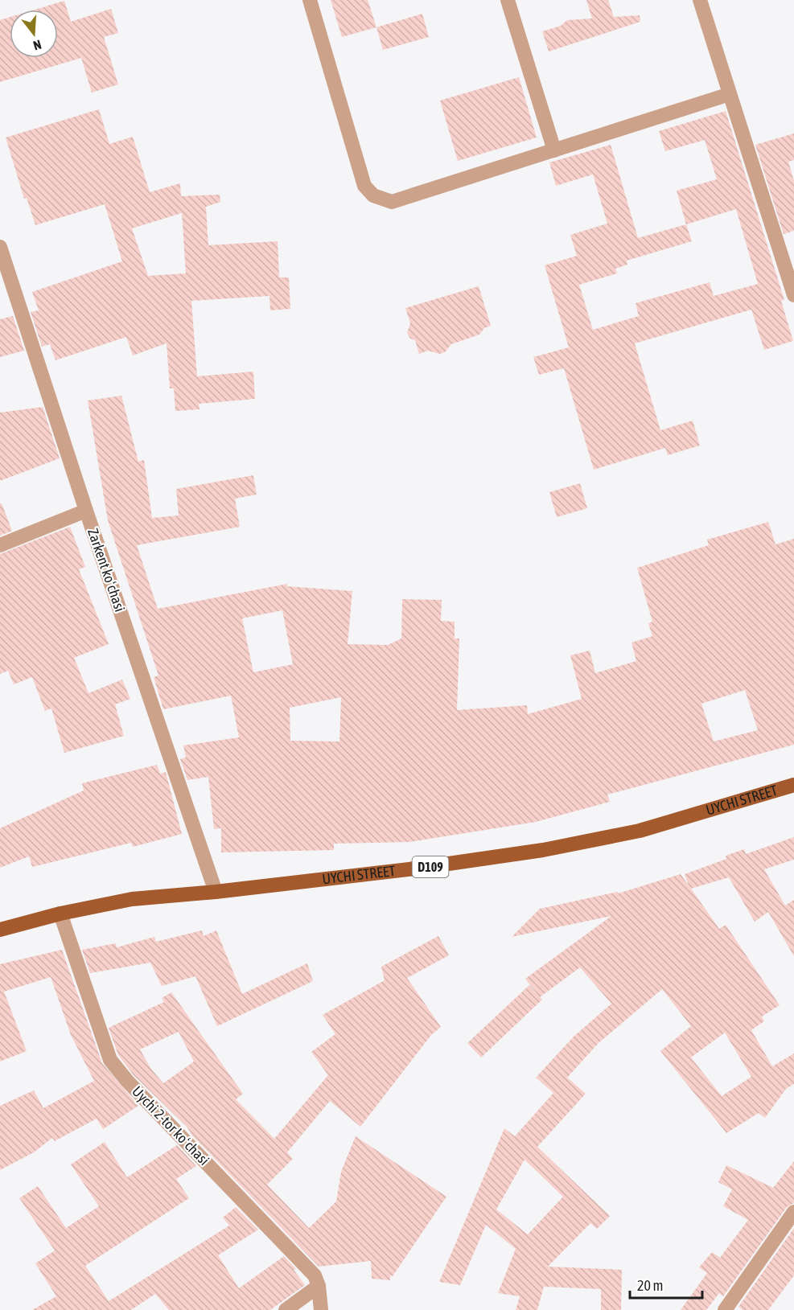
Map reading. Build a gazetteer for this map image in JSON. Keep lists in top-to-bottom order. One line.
{"streets":{"main road":["UYCHI STREET","D109"],"street":["Zarkent koʻchasi","Uychi 2-tor koʻchasi"]},"crossings":[["Zarkent koʻchasi","UYCHI STREET"],["UYCHI STREET","D109"],["UYCHI STREET","Uychi 2-tor koʻchasi"],["D109","Uychi 2-tor koʻchasi"]],"scale_bar":"20 m","north":"bottom"}
